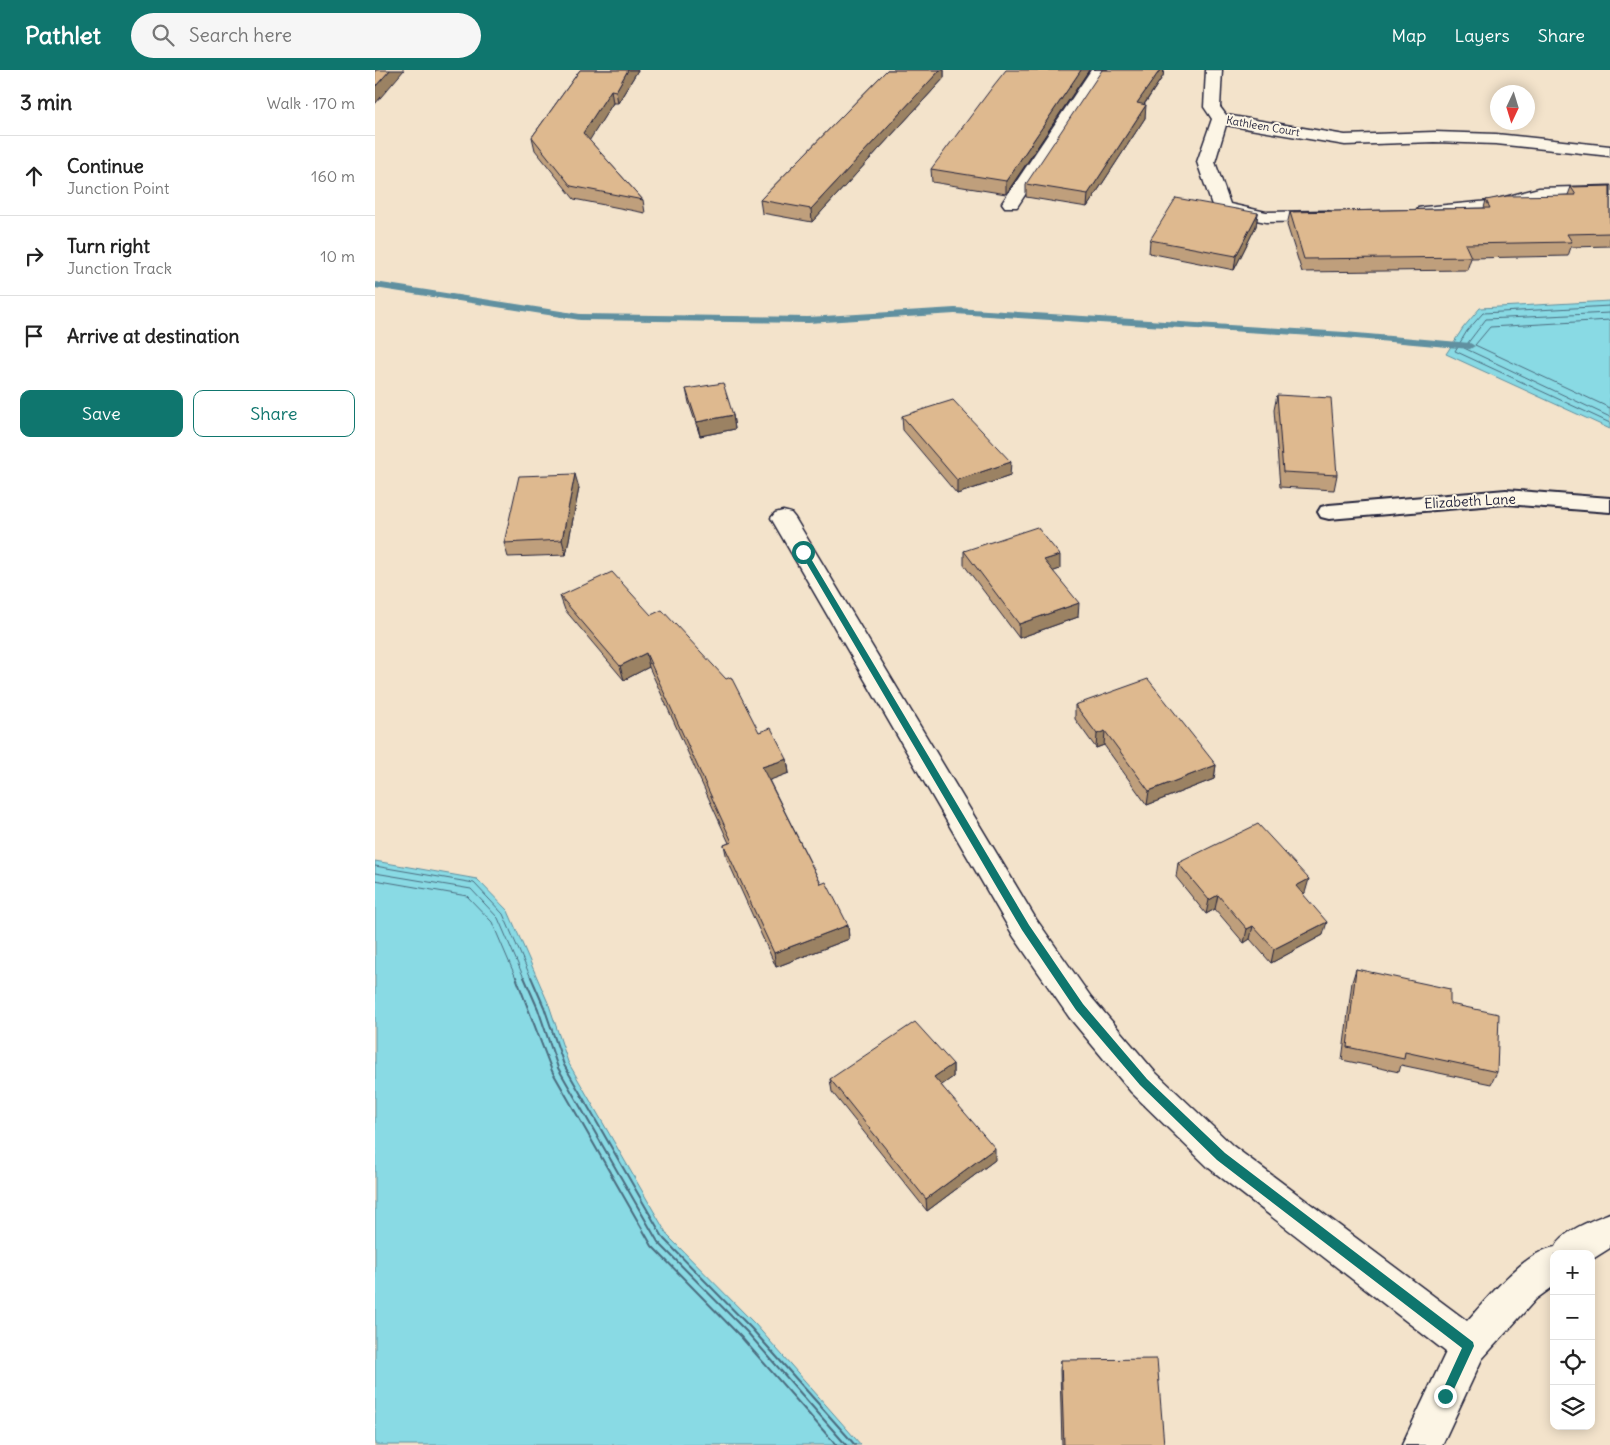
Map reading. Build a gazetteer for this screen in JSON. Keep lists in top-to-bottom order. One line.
{"streets":{"street":["Kathleen Court"],"lane":["Elizabeth Lane"]},"north":"bottom","page":{"header":"Pathlet","search":"Search here","nav":["Map","Layers","Share"],"heading":["3 min","Walk · 170 m"],"list":[["Continue","Junction Point","160 m"],["Turn right","Junction Track","10 m"],"Arrive at destination"],"buttons":["Save","Share"],"map_buttons":["+","−"]}}
